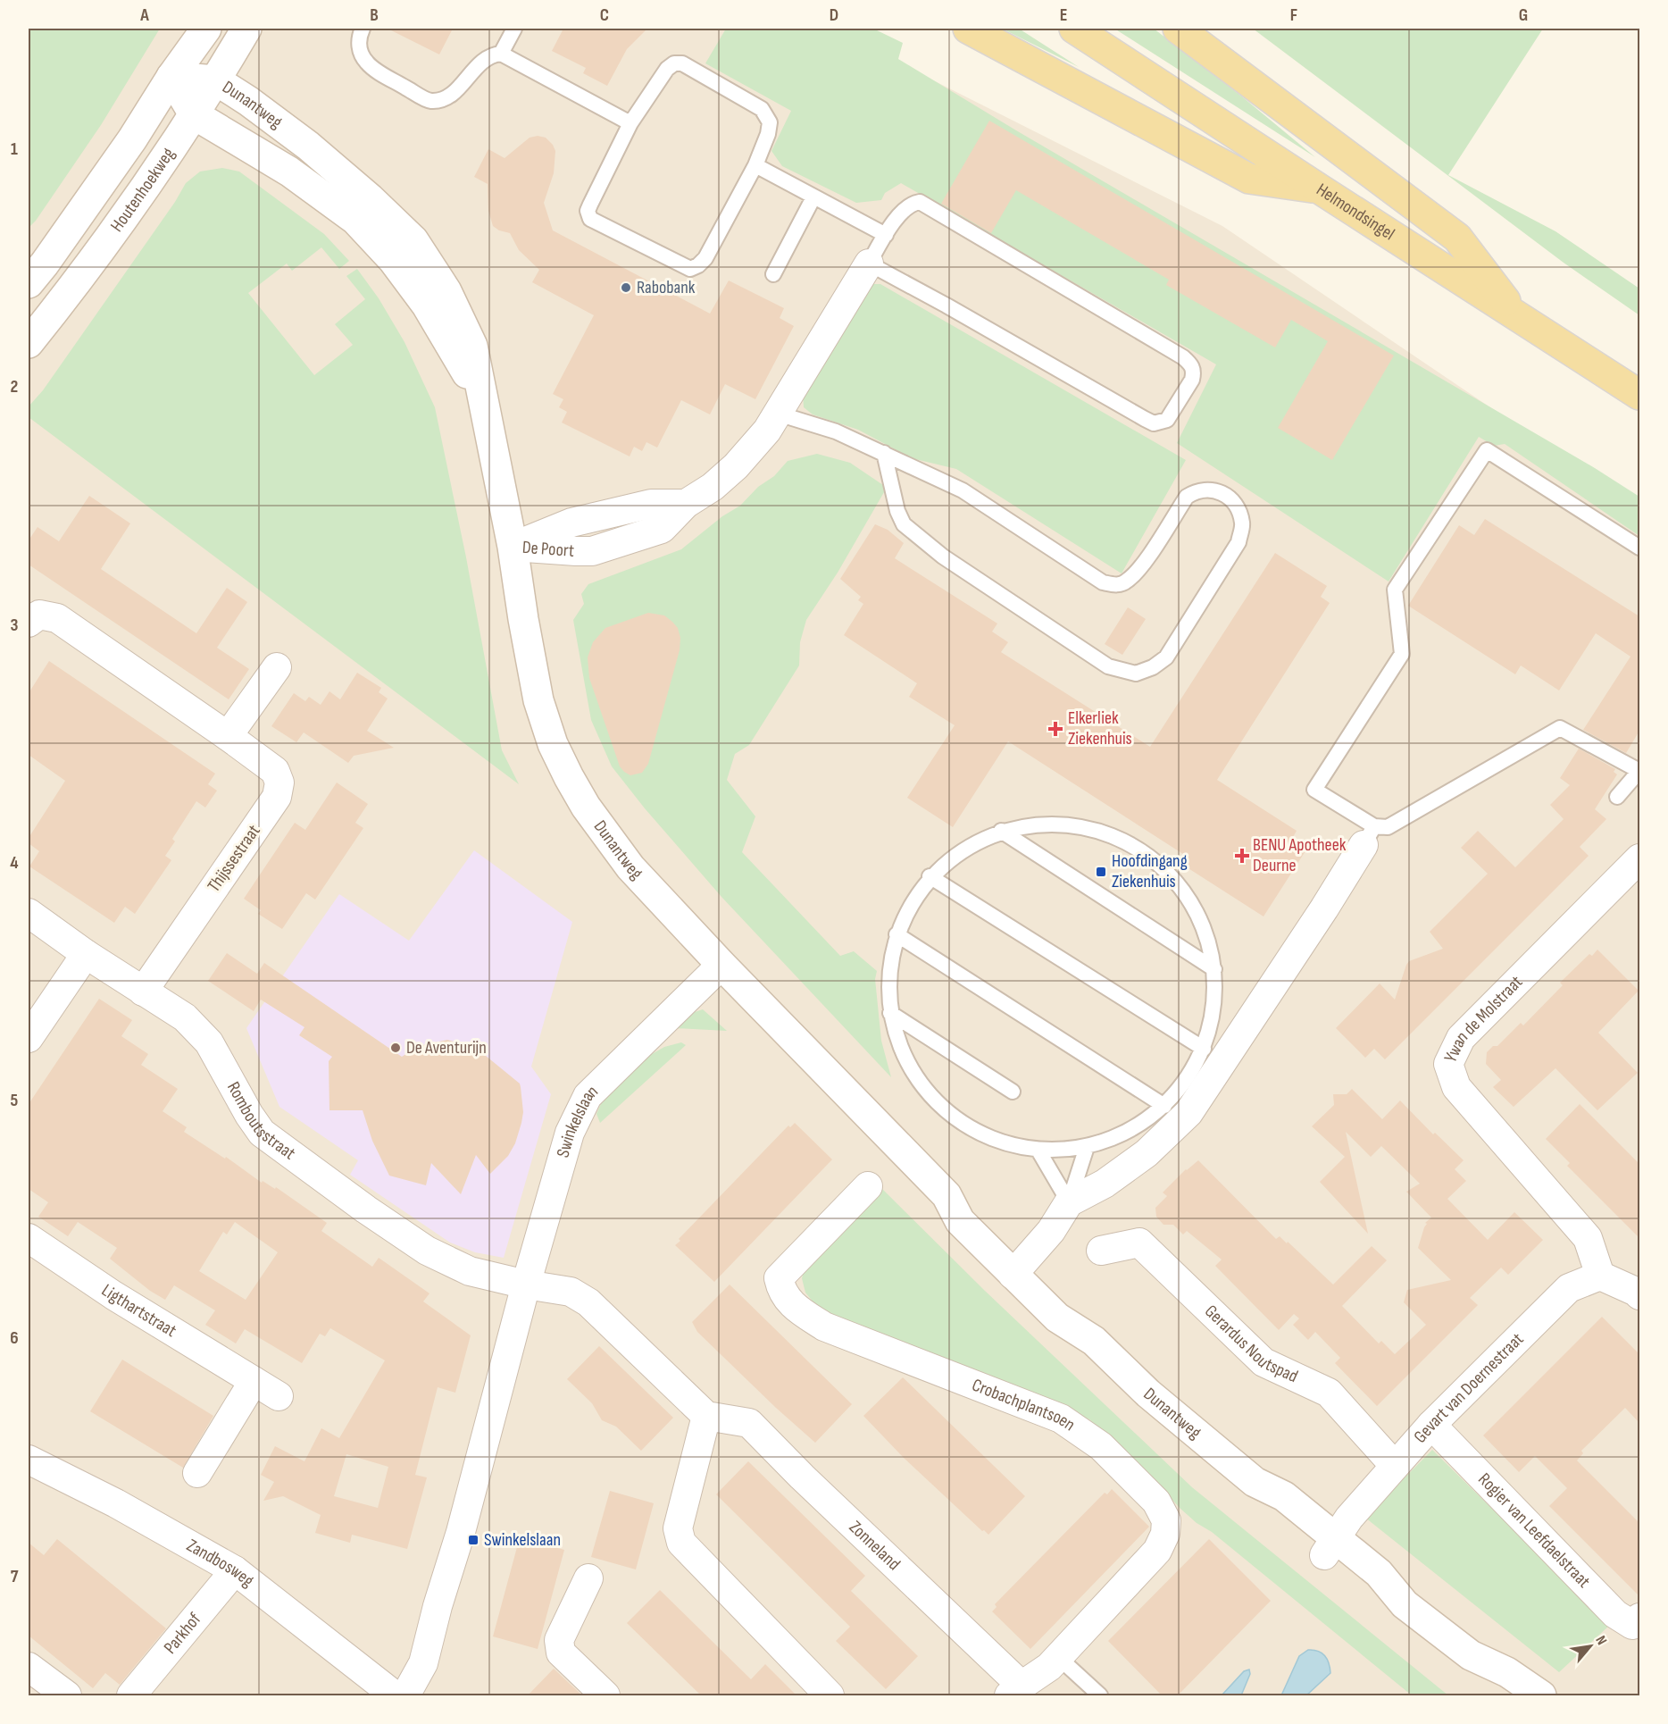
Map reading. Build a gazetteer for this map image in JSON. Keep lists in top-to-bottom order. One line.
{"streets":{"main road":["Helmondsingel"],"street":["Dunantweg","Houtenhoekweg","De Poort","Thijssestraat","Ywan de Molstraat","Romboutsstraat","Swinkelslaan","Ligthartstraat","Gerardus Noutspad","Gevart van Doernestraat","Crobachplantsoen","Rogier van Leefdaelstraat","Zonneland","Zandbosweg","Parkhof"]},"crossings":[["Dunantweg","Houtenhoekweg"],["Dunantweg","De Poort"],["Dunantweg","Swinkelslaan"],["Dunantweg","Gevart van Doernestraat"],["Thijssestraat","Romboutsstraat"],["Ywan de Molstraat","Gevart van Doernestraat"],["Romboutsstraat","Swinkelslaan"],["Gerardus Noutspad","Gevart van Doernestraat"],["Gevart van Doernestraat","Rogier van Leefdaelstraat"],["Crobachplantsoen","Zonneland"],["Zandbosweg","Parkhof"]],"places":{"other":["Rabobank","De Aventurijn"],"health":["Elkerliek Ziekenhuis","BENU Apotheek Deurne"],"transit":["Hoofdingang Ziekenhuis","Swinkelslaan"]},"north":"top right","grid":{"columns":["A","B","C","D","E","F","G"],"rows":["1","2","3","4","5","6","7"]}}
